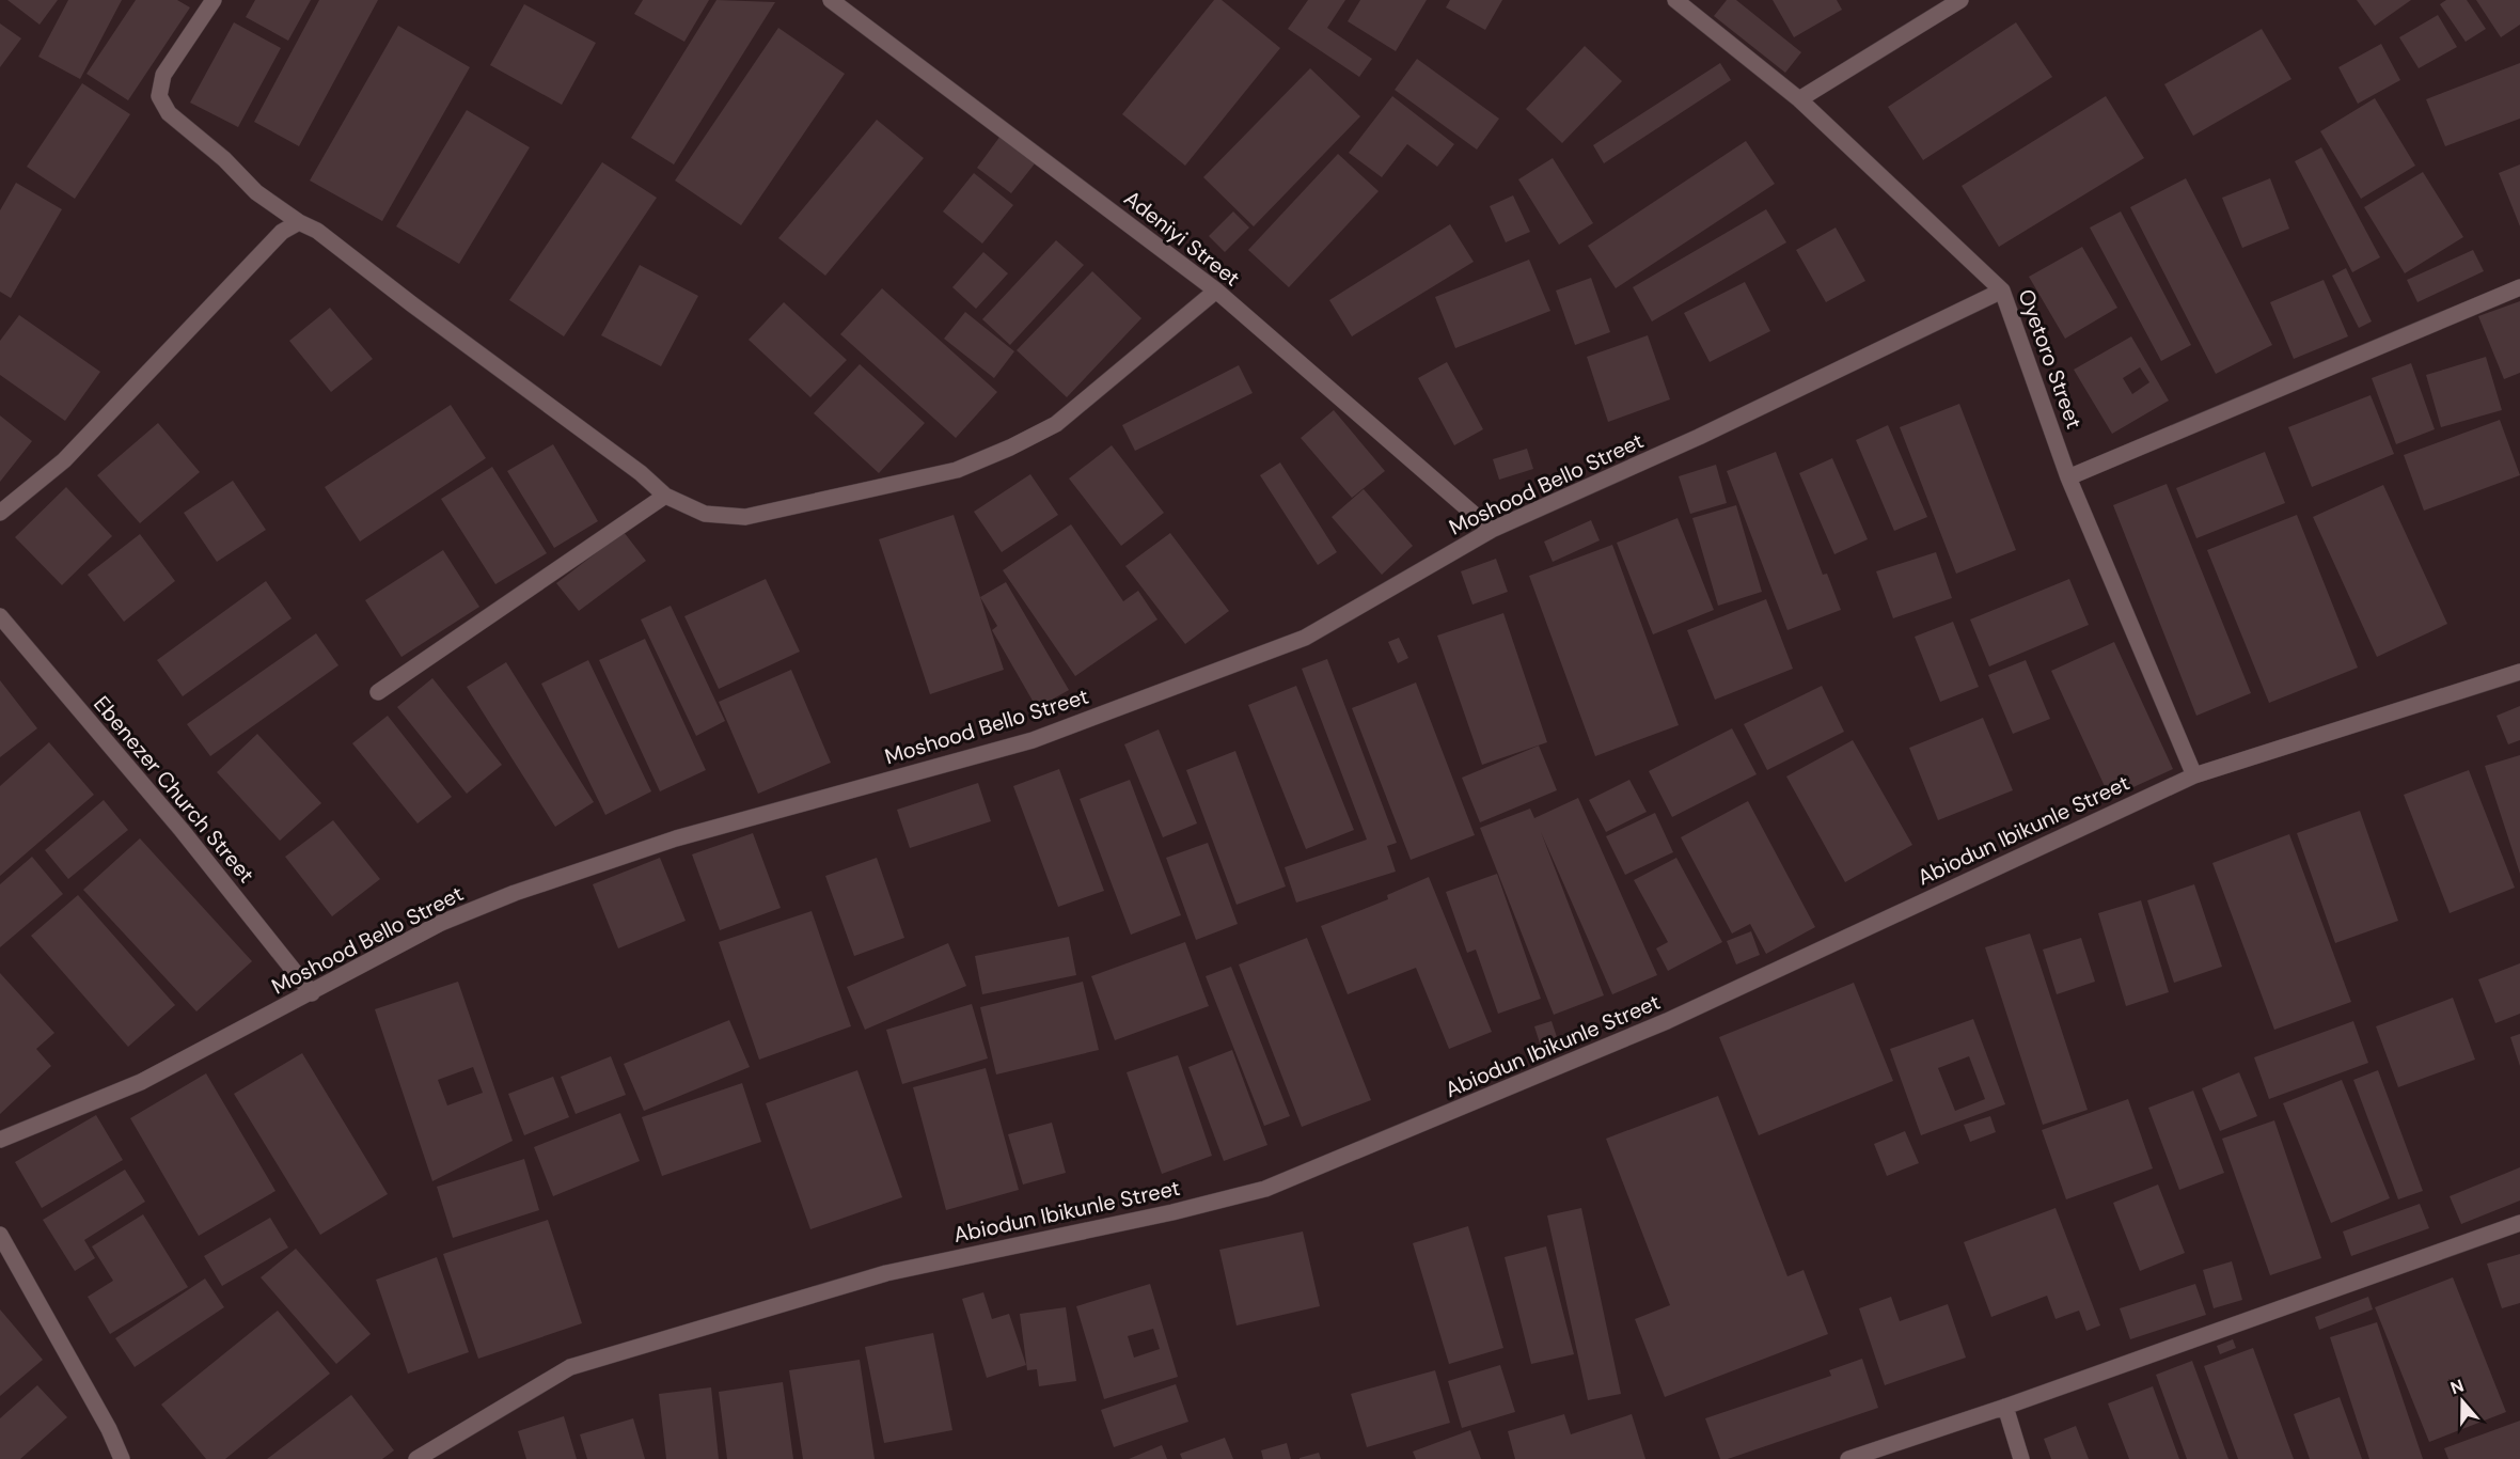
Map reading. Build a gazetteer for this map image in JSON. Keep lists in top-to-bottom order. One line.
{"streets":{"street":["Adeniyi Street","Oyetoro Street","Moshood Bello Street","Ebenezer Church Street","Abiodun Ibikunle Street"]},"crossings":[["Adeniyi Street","Moshood Bello Street"],["Oyetoro Street","Moshood Bello Street"],["Oyetoro Street","Abiodun Ibikunle Street"],["Moshood Bello Street","Ebenezer Church Street"]],"north":"top"}
